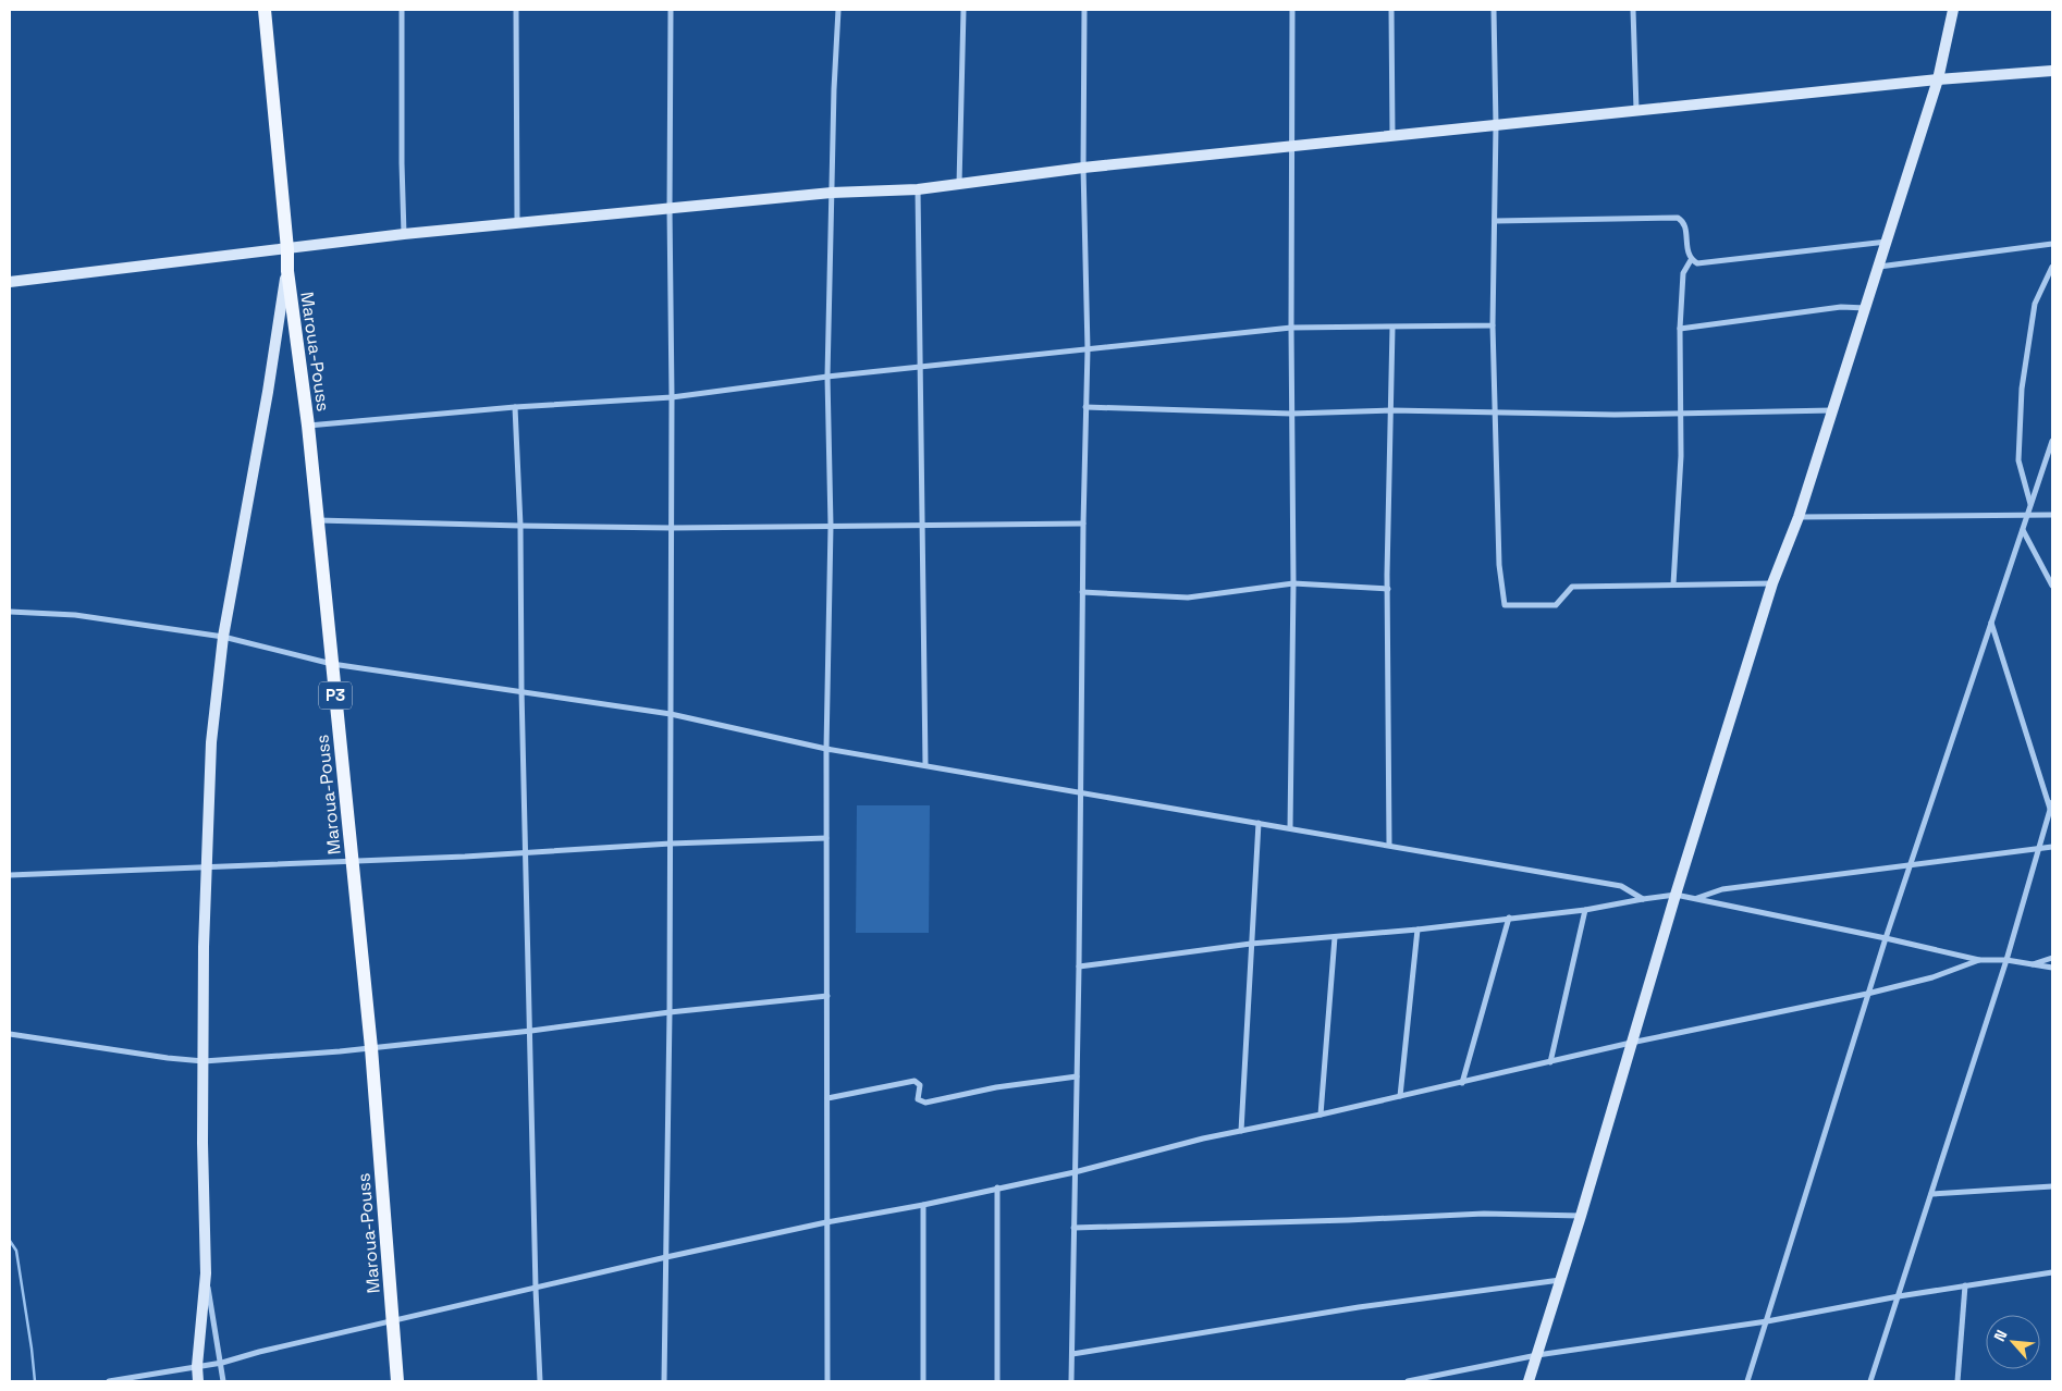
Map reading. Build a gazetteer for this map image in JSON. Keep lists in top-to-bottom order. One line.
{"streets":{"main road":["Maroua-Pouss","P3"]},"north":"top left"}
